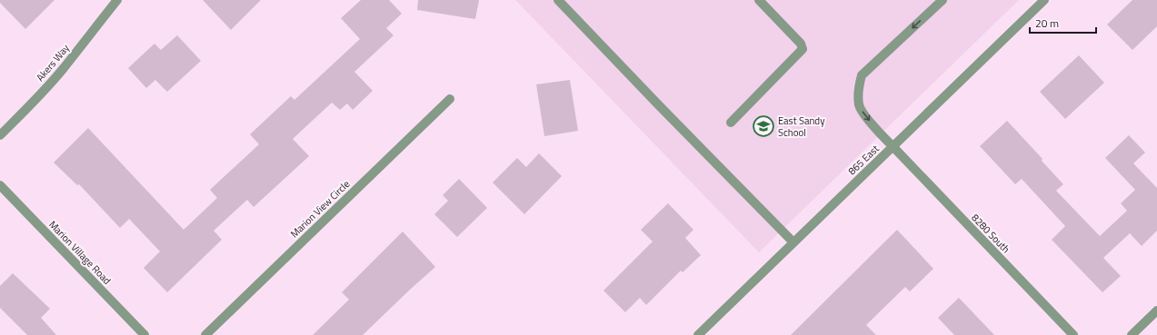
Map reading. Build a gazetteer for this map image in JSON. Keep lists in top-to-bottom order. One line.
{"streets":{"street":["Akers Way","865 East","Marion View Circle","8280 South","Marion Village Road"]},"crossings":[["865 East","8280 South"]],"places":{"school or university":["East Sandy School"]},"scale_bar":"20 m"}
